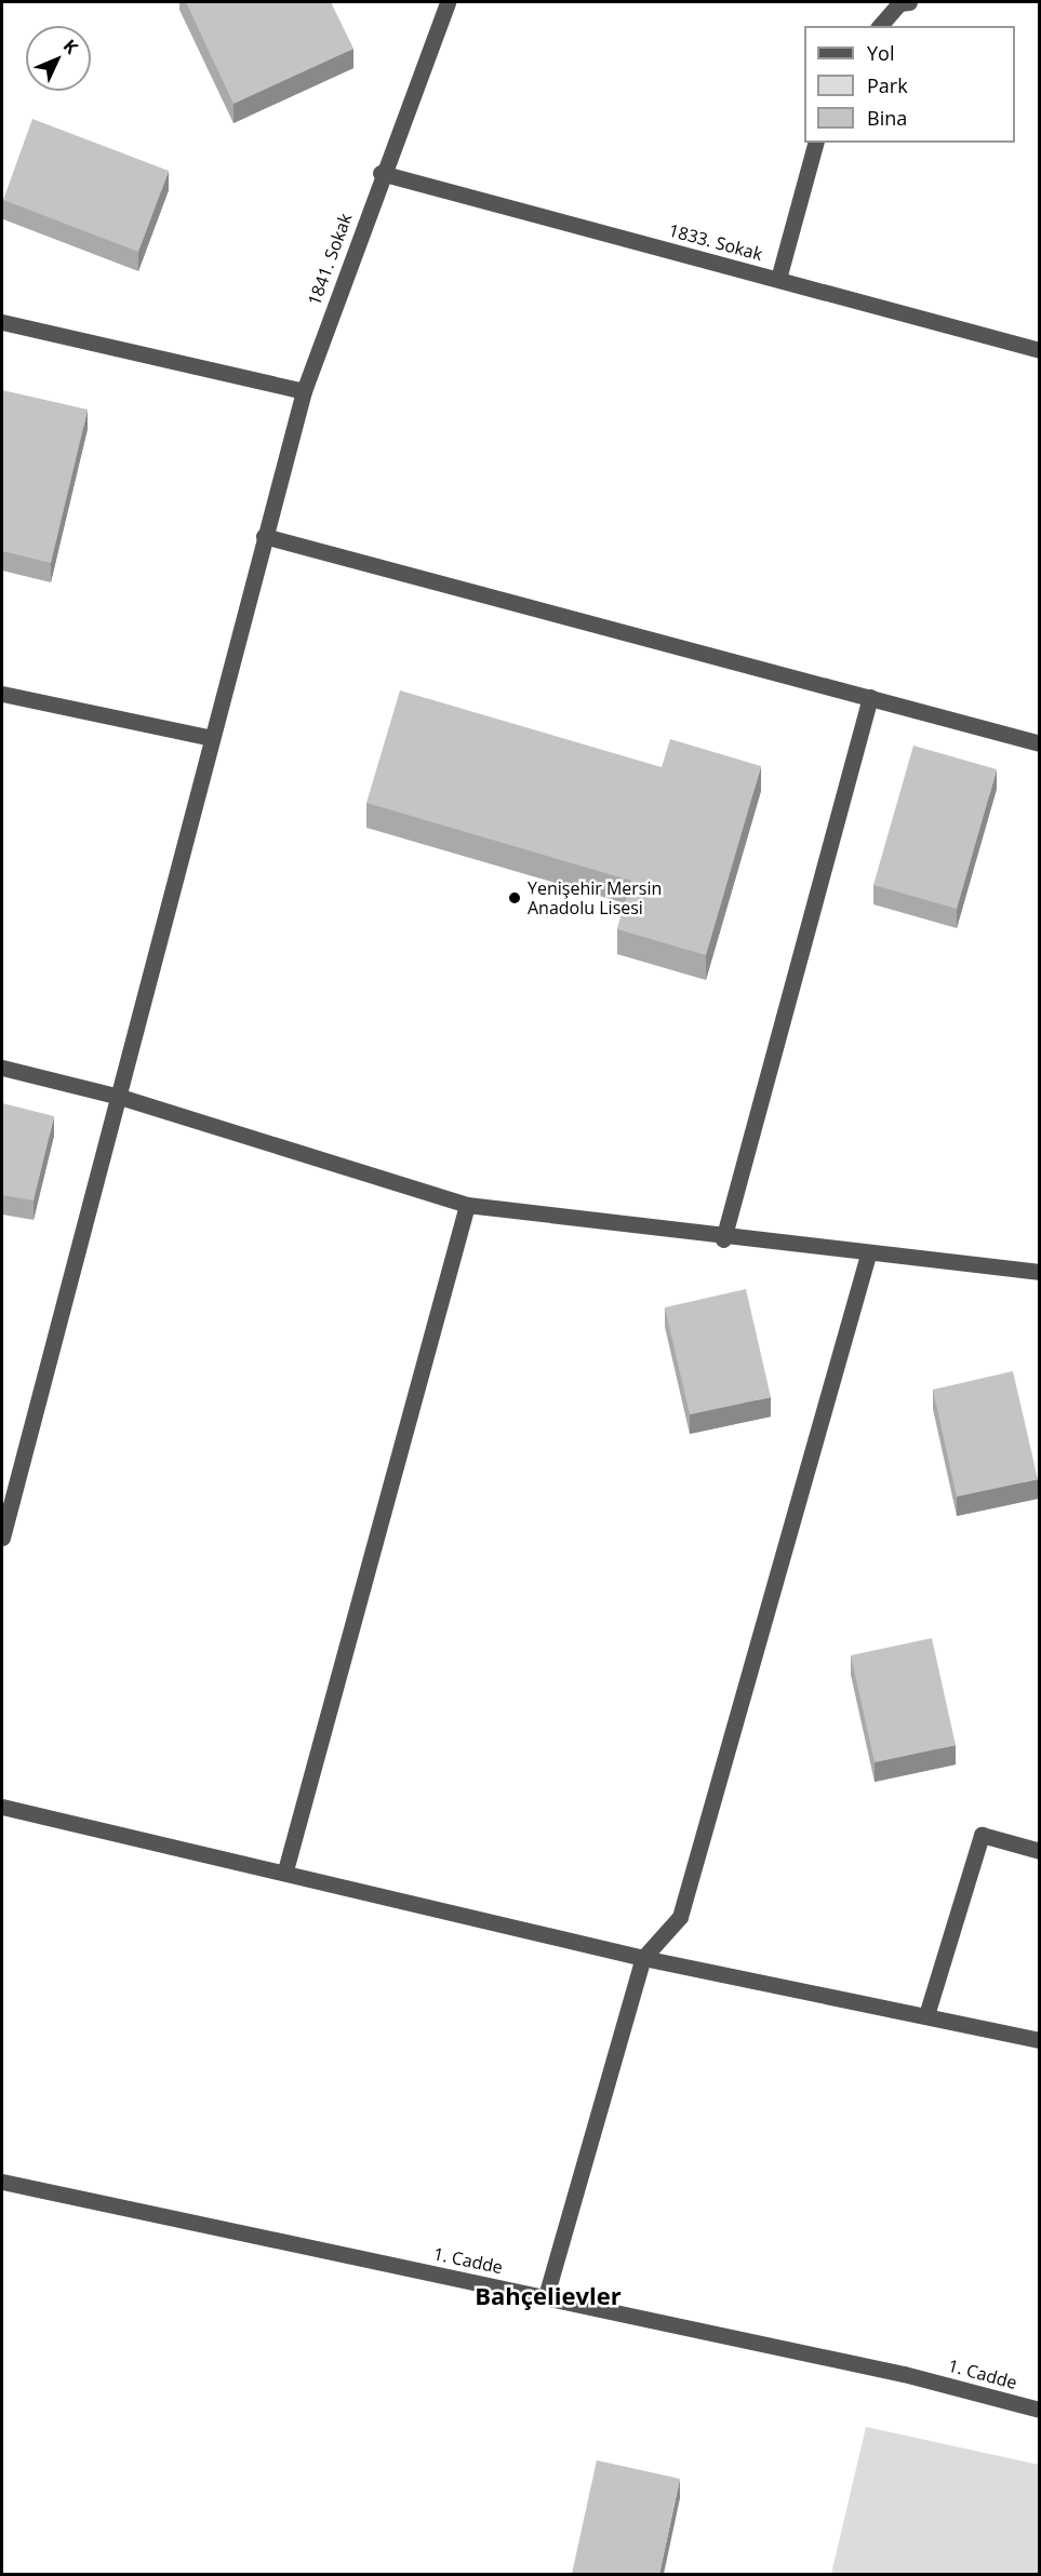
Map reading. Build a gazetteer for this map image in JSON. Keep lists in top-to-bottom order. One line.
{"streets":{"street":["1833. Sokak","1841. Sokak","1. Cadde"]},"crossings":[["1833. Sokak","1841. Sokak"]],"districts":["Bahçelievler"],"places":["Yenişehir Mersin Anadolu Lisesi"],"legend":["Yol","Park","Bina"],"north":"top right"}
